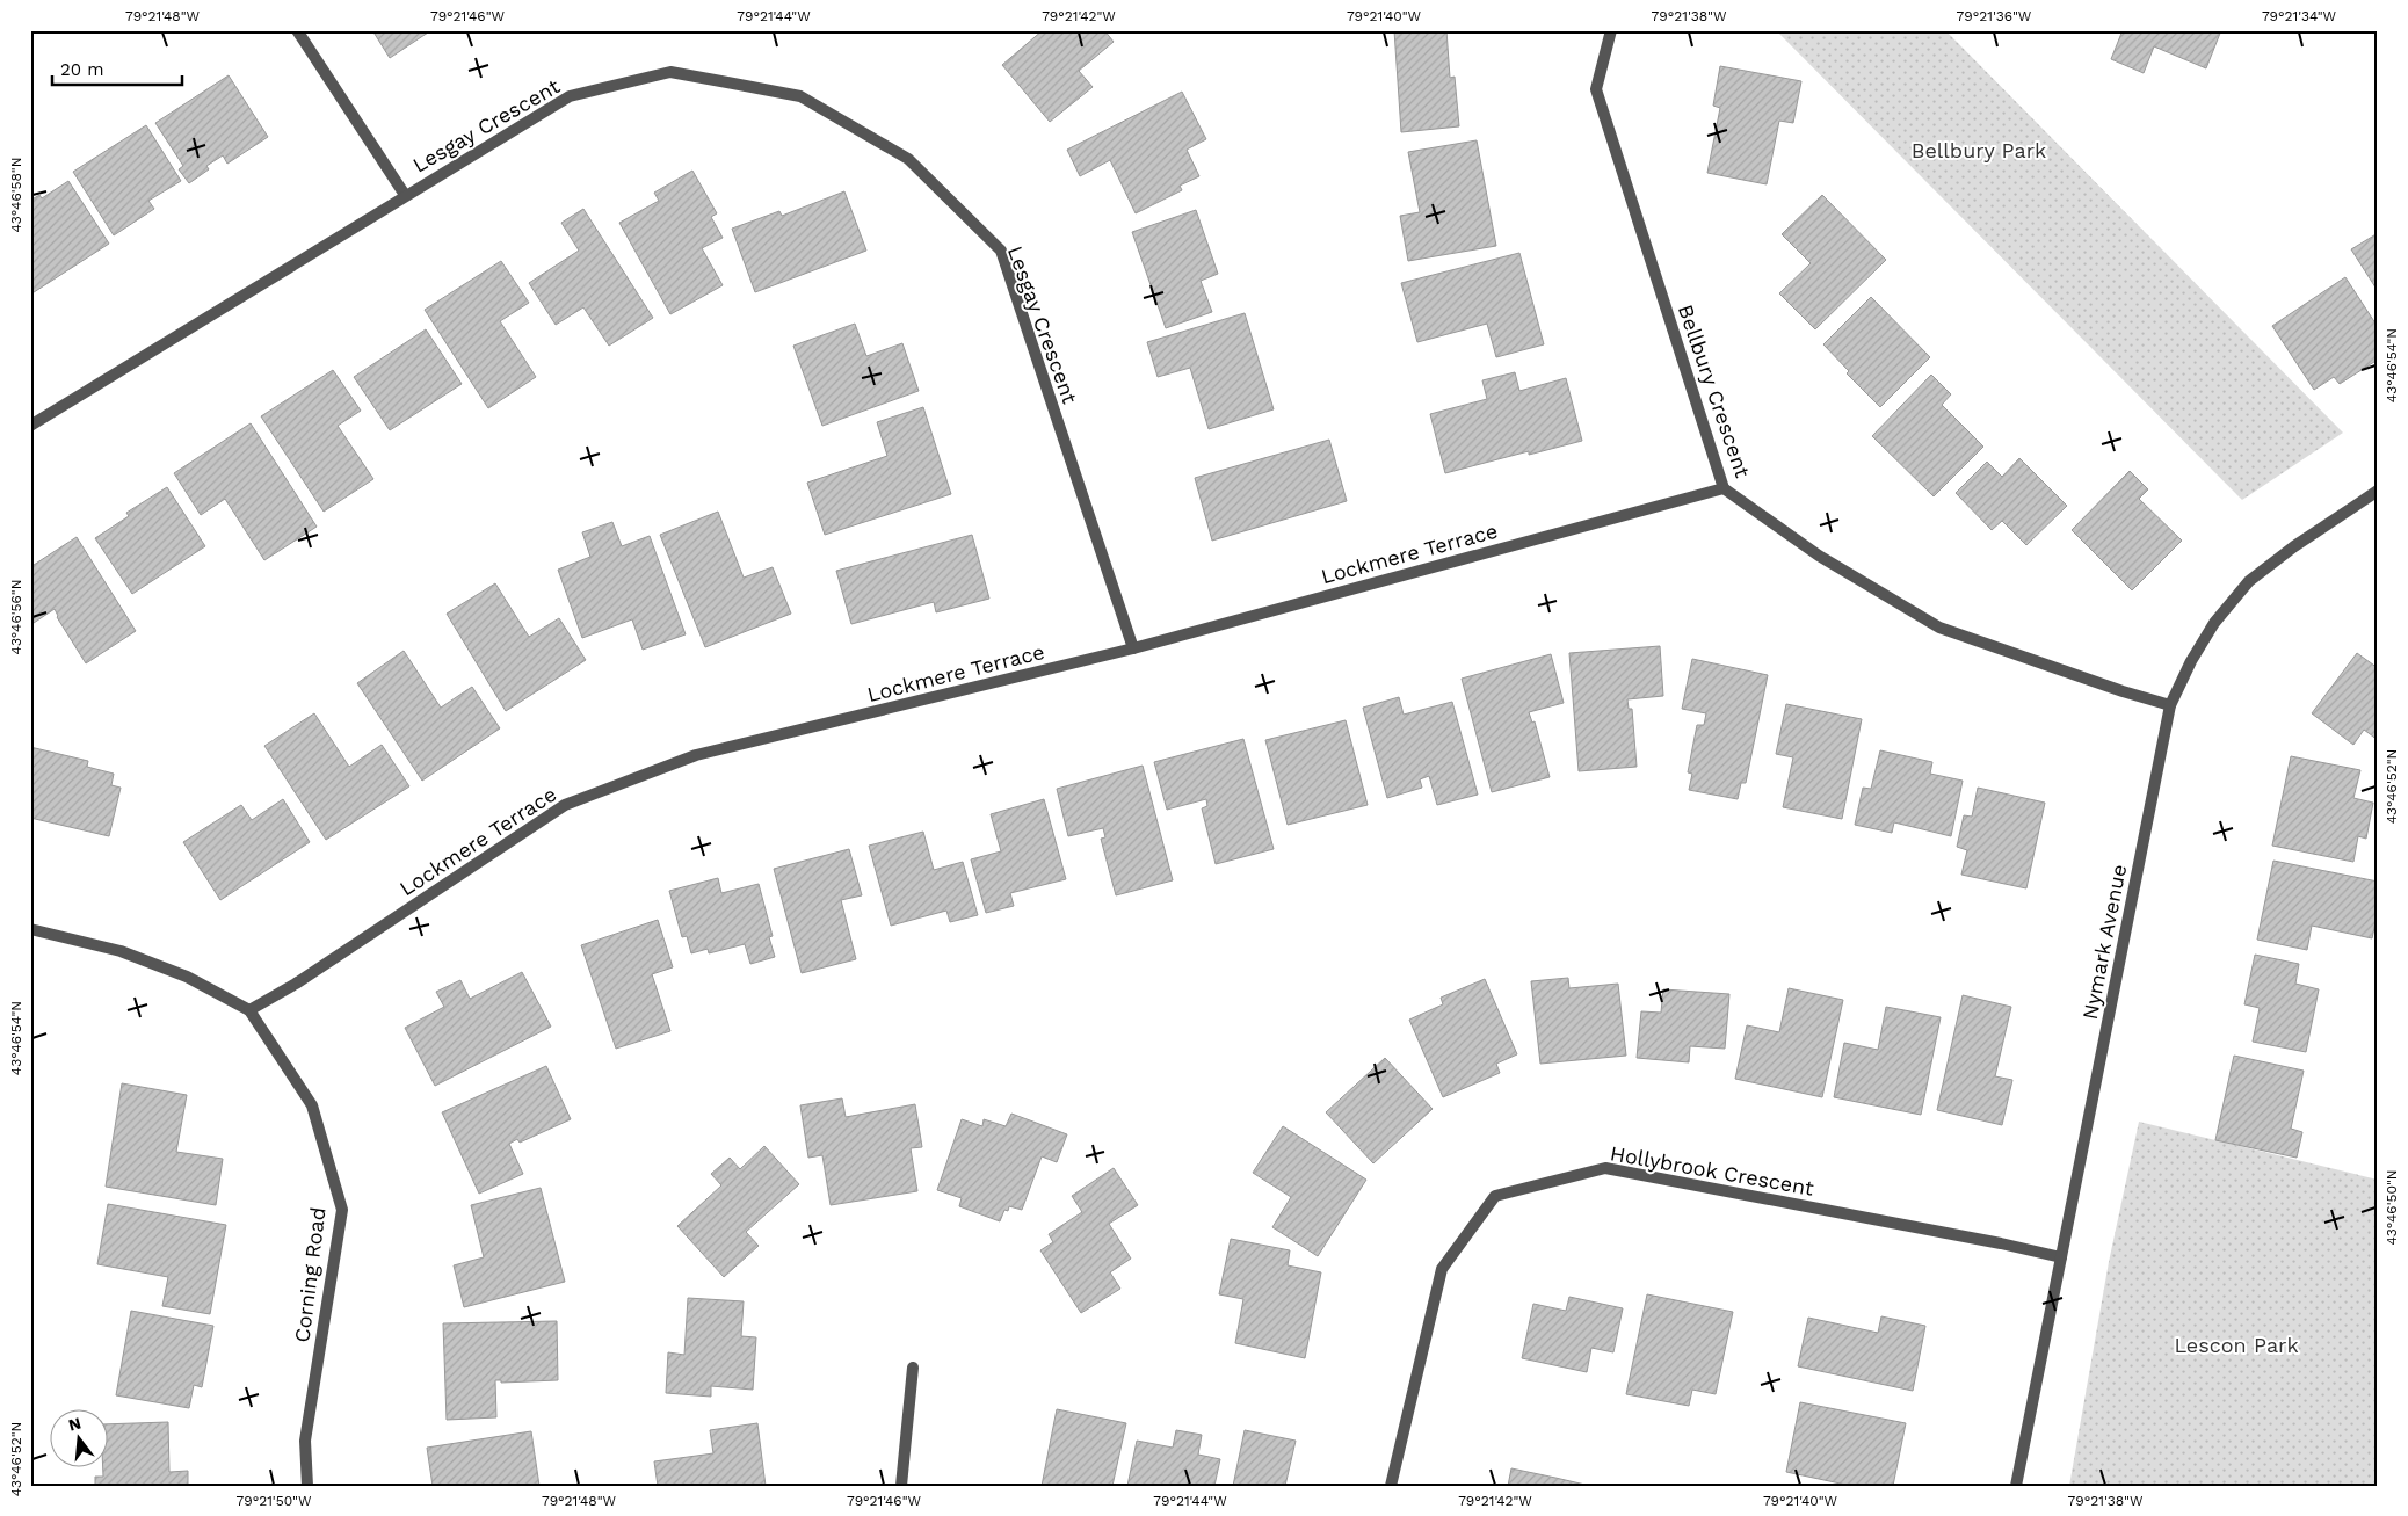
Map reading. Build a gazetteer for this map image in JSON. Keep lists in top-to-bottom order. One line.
{"streets":{"street":["Lesgay Crescent","Bellbury Crescent","Lockmere Terrace","Nymark Avenue","Hollybrook Crescent","Corning Road"]},"crossings":[["Lesgay Crescent","Lockmere Terrace"],["Bellbury Crescent","Lockmere Terrace"],["Bellbury Crescent","Nymark Avenue"],["Lockmere Terrace","Corning Road"],["Nymark Avenue","Hollybrook Crescent"]],"parks":["Bellbury Park","Lescon Park"],"scale_bar":"20 m","north":"top","coordinates":["79°21'48\"W","79°21'46\"W","79°21'44\"W","79°21'42\"W","79°21'40\"W","79°21'38\"W","79°21'36\"W","79°21'34\"W","43°46'58\"N","43°46'54\"N","43°46'56\"N","43°46'52\"N","43°46'50\"N","79°21'50\"W"]}
